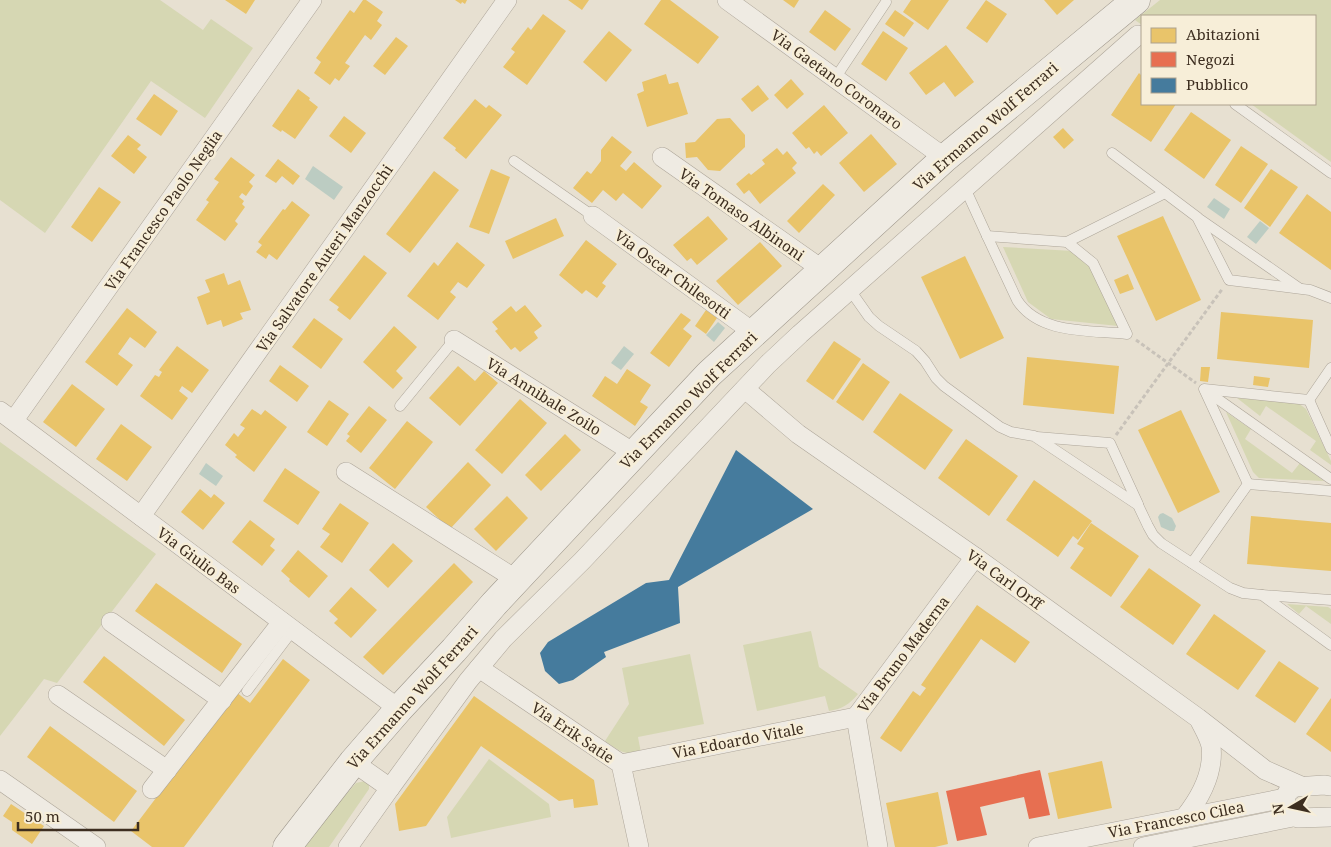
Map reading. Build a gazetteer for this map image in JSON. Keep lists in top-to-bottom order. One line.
{"streets":{"street":["Via Gaetano Coronaro","Via Ermanno Wolf Ferrari","Via Francesco Paolo Neglia","Via Tomaso Albinoni","Via Salvatore Auteri Manzocchi","Via Oscar Chilesotti","Via Annibale Zoilo","Via Giulio Bas","Via Carl Orff","Via Bruno Maderna","Via Erik Satie","Via Edoardo Vitale","Via Francesco Cilea"]},"crossings":[["Via Gaetano Coronaro","Via Ermanno Wolf Ferrari"],["Via Ermanno Wolf Ferrari","Via Tomaso Albinoni"],["Via Ermanno Wolf Ferrari","Via Oscar Chilesotti"],["Via Ermanno Wolf Ferrari","Via Annibale Zoilo"],["Via Ermanno Wolf Ferrari","Via Giulio Bas"],["Via Ermanno Wolf Ferrari","Via Carl Orff"],["Via Ermanno Wolf Ferrari","Via Erik Satie"],["Via Francesco Paolo Neglia","Via Giulio Bas"],["Via Salvatore Auteri Manzocchi","Via Giulio Bas"],["Via Carl Orff","Via Bruno Maderna"],["Via Carl Orff","Via Francesco Cilea"],["Via Bruno Maderna","Via Edoardo Vitale"],["Via Erik Satie","Via Edoardo Vitale"]],"legend":["Abitazioni","Negozi","Pubblico"],"scale_bar":"50 m","north":"left"}
